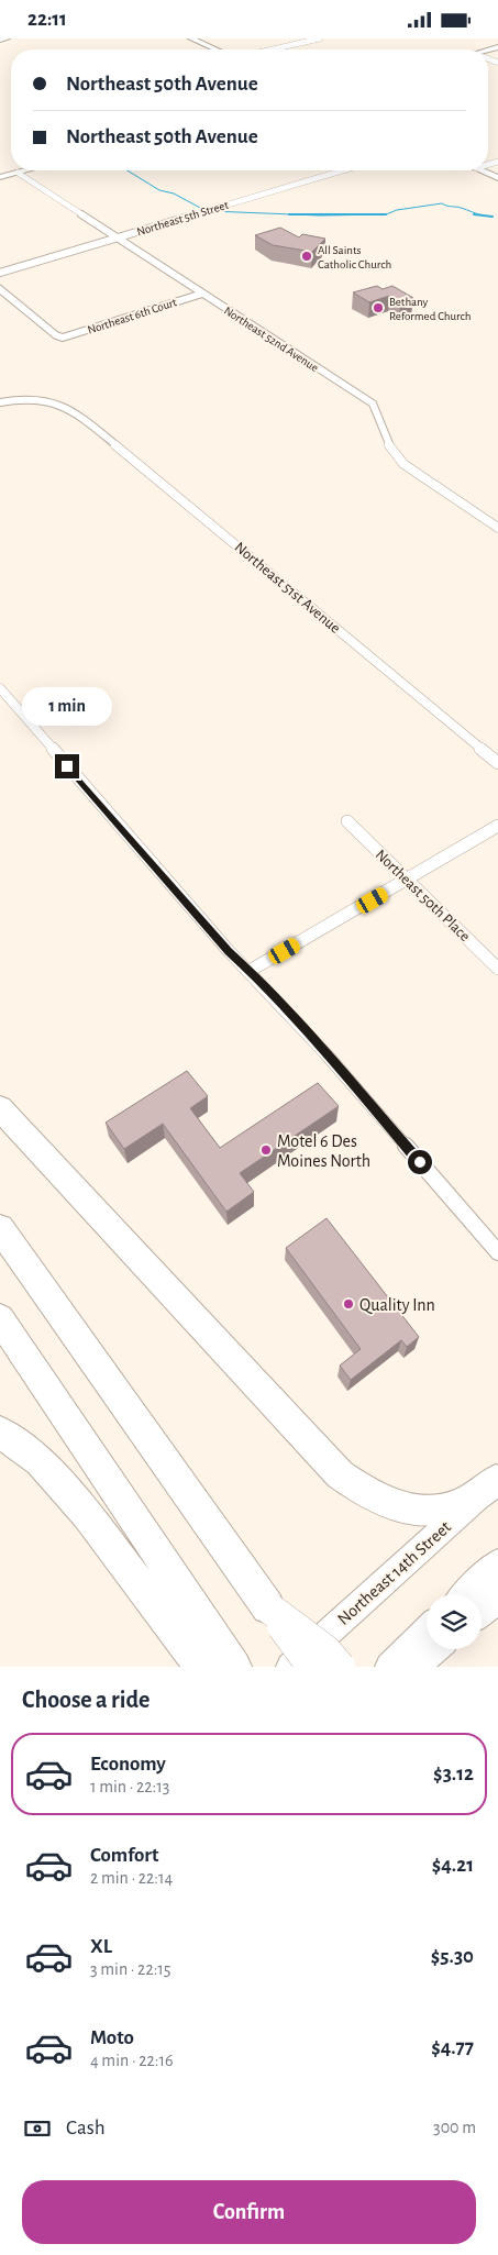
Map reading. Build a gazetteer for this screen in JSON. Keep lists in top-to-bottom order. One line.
{"streets":{"main road":["Northeast 14th Street"],"street":["Northeast 5th Street","Northeast 6th Court","Northeast 52nd Avenue","Northeast 51st Avenue","Northeast 50th Place"]},"crossings":[["Northeast 5th Street","Northeast 52nd Avenue"],["Northeast 6th Court","Northeast 52nd Avenue"]],"places":["All Saints Catholic Church","Bethany Reformed Church","Motel 6 Des Moines North","Quality Inn"],"page":{"status":"22:11","banner":["Northeast 50th Avenue","Northeast 50th Avenue"],"bubble":"1 min","heading":"Choose a ride","list":[{"name":"Economy","note":"1 min · 22:13","value":"$3.12"},{"name":"Comfort","note":"2 min · 22:14","value":"$4.21"},{"name":"XL","note":"3 min · 22:15","value":"$5.30"},{"name":"Moto","note":"4 min · 22:16","value":"$4.77"}],"pay":["Cash","300 m"],"buttons":"Confirm"}}
